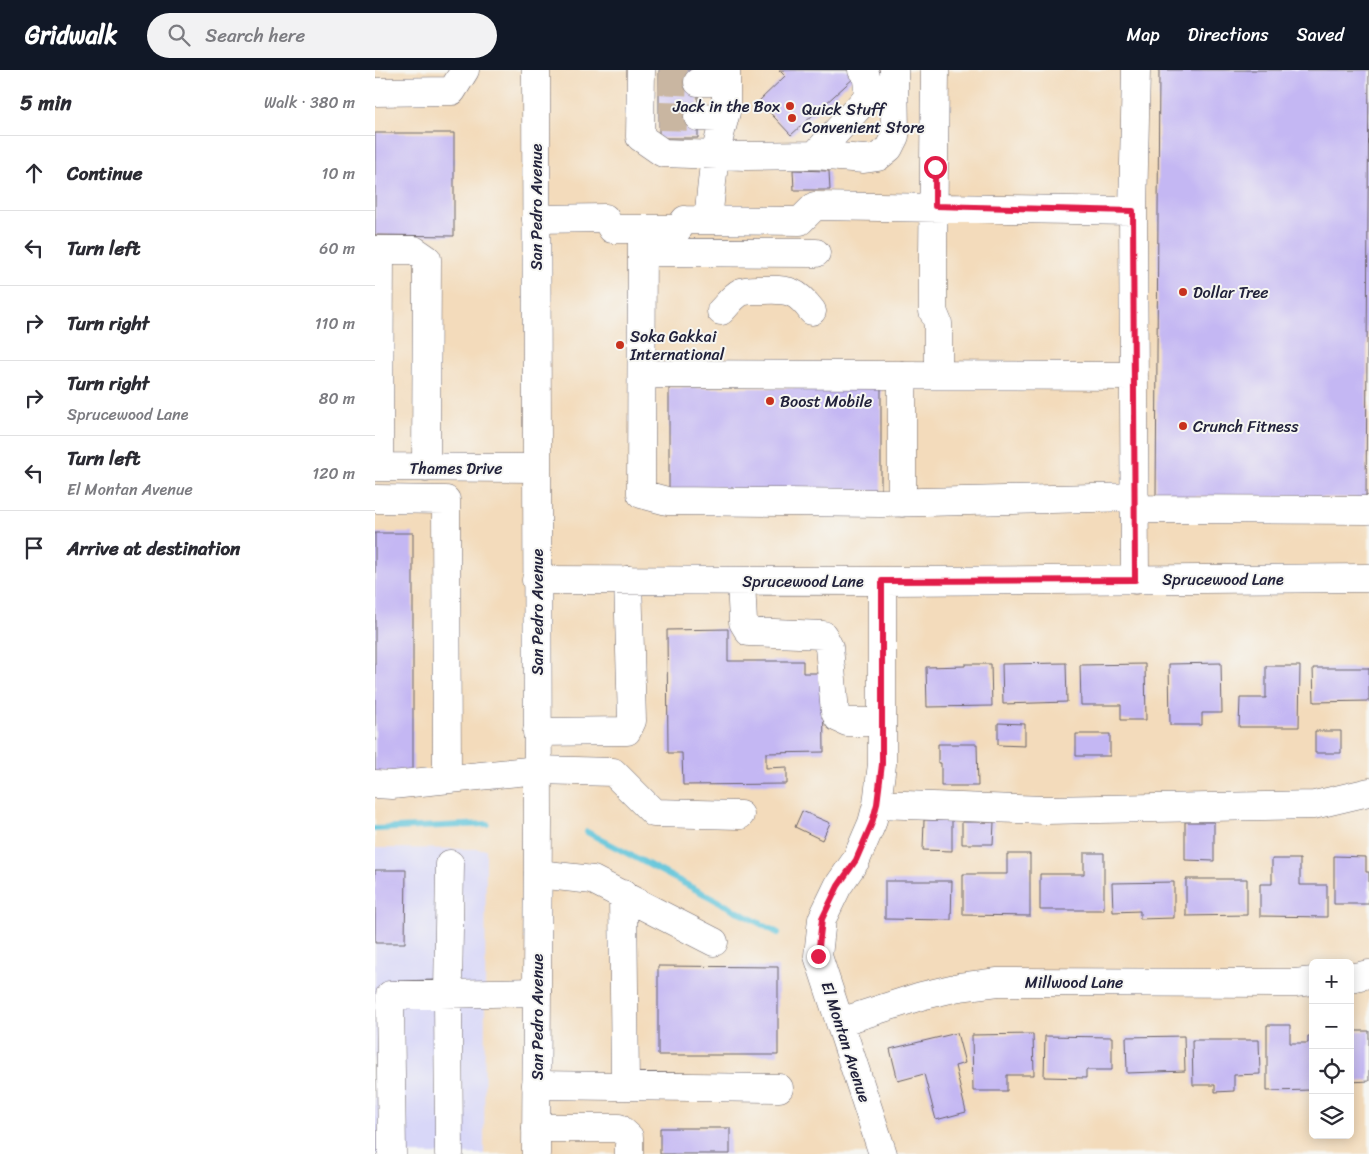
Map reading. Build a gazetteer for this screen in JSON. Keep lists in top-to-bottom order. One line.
{"streets":{"street":["San Pedro Avenue","Thames Drive","Sprucewood Lane","Millwood Lane","El Montan Avenue"]},"crossings":[["San Pedro Avenue","Thames Drive"],["San Pedro Avenue","Sprucewood Lane"],["Sprucewood Lane","El Montan Avenue"],["Millwood Lane","El Montan Avenue"]],"places":["Jack in the Box","Quick Stuff Convenient Store","Dollar Tree","Soka Gakkai International","Boost Mobile","Crunch Fitness"],"page":{"header":"Gridwalk","search":"Search here","nav":["Map","Directions","Saved"],"heading":["5 min","Walk · 380 m"],"list":[["Continue","10 m"],["Turn left","60 m"],["Turn right","110 m"],["Turn right","Sprucewood Lane","80 m"],["Turn left","El Montan Avenue","120 m"],"Arrive at destination"],"map_buttons":["+","−"]}}
